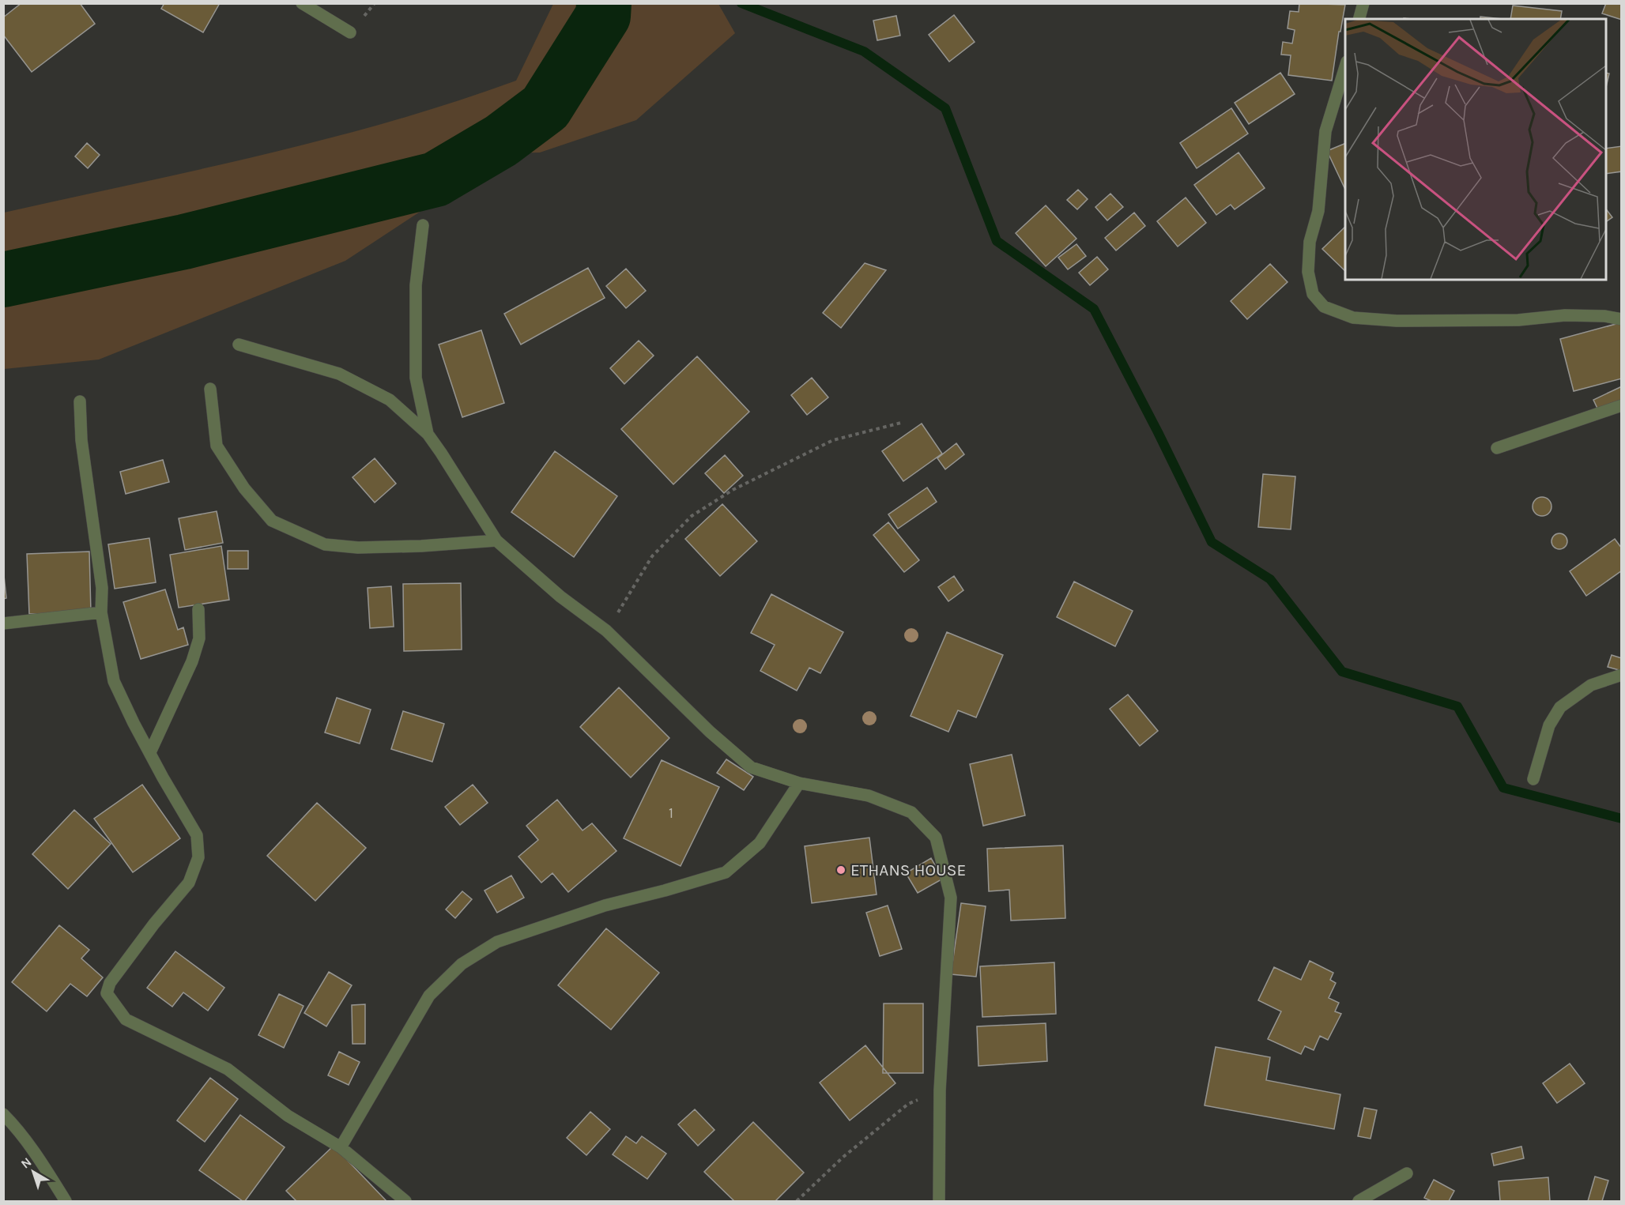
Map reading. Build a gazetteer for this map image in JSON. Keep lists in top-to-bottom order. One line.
{"places":["ETHANS HOUSE"],"house_numbers":["1"],"north":"top left"}
